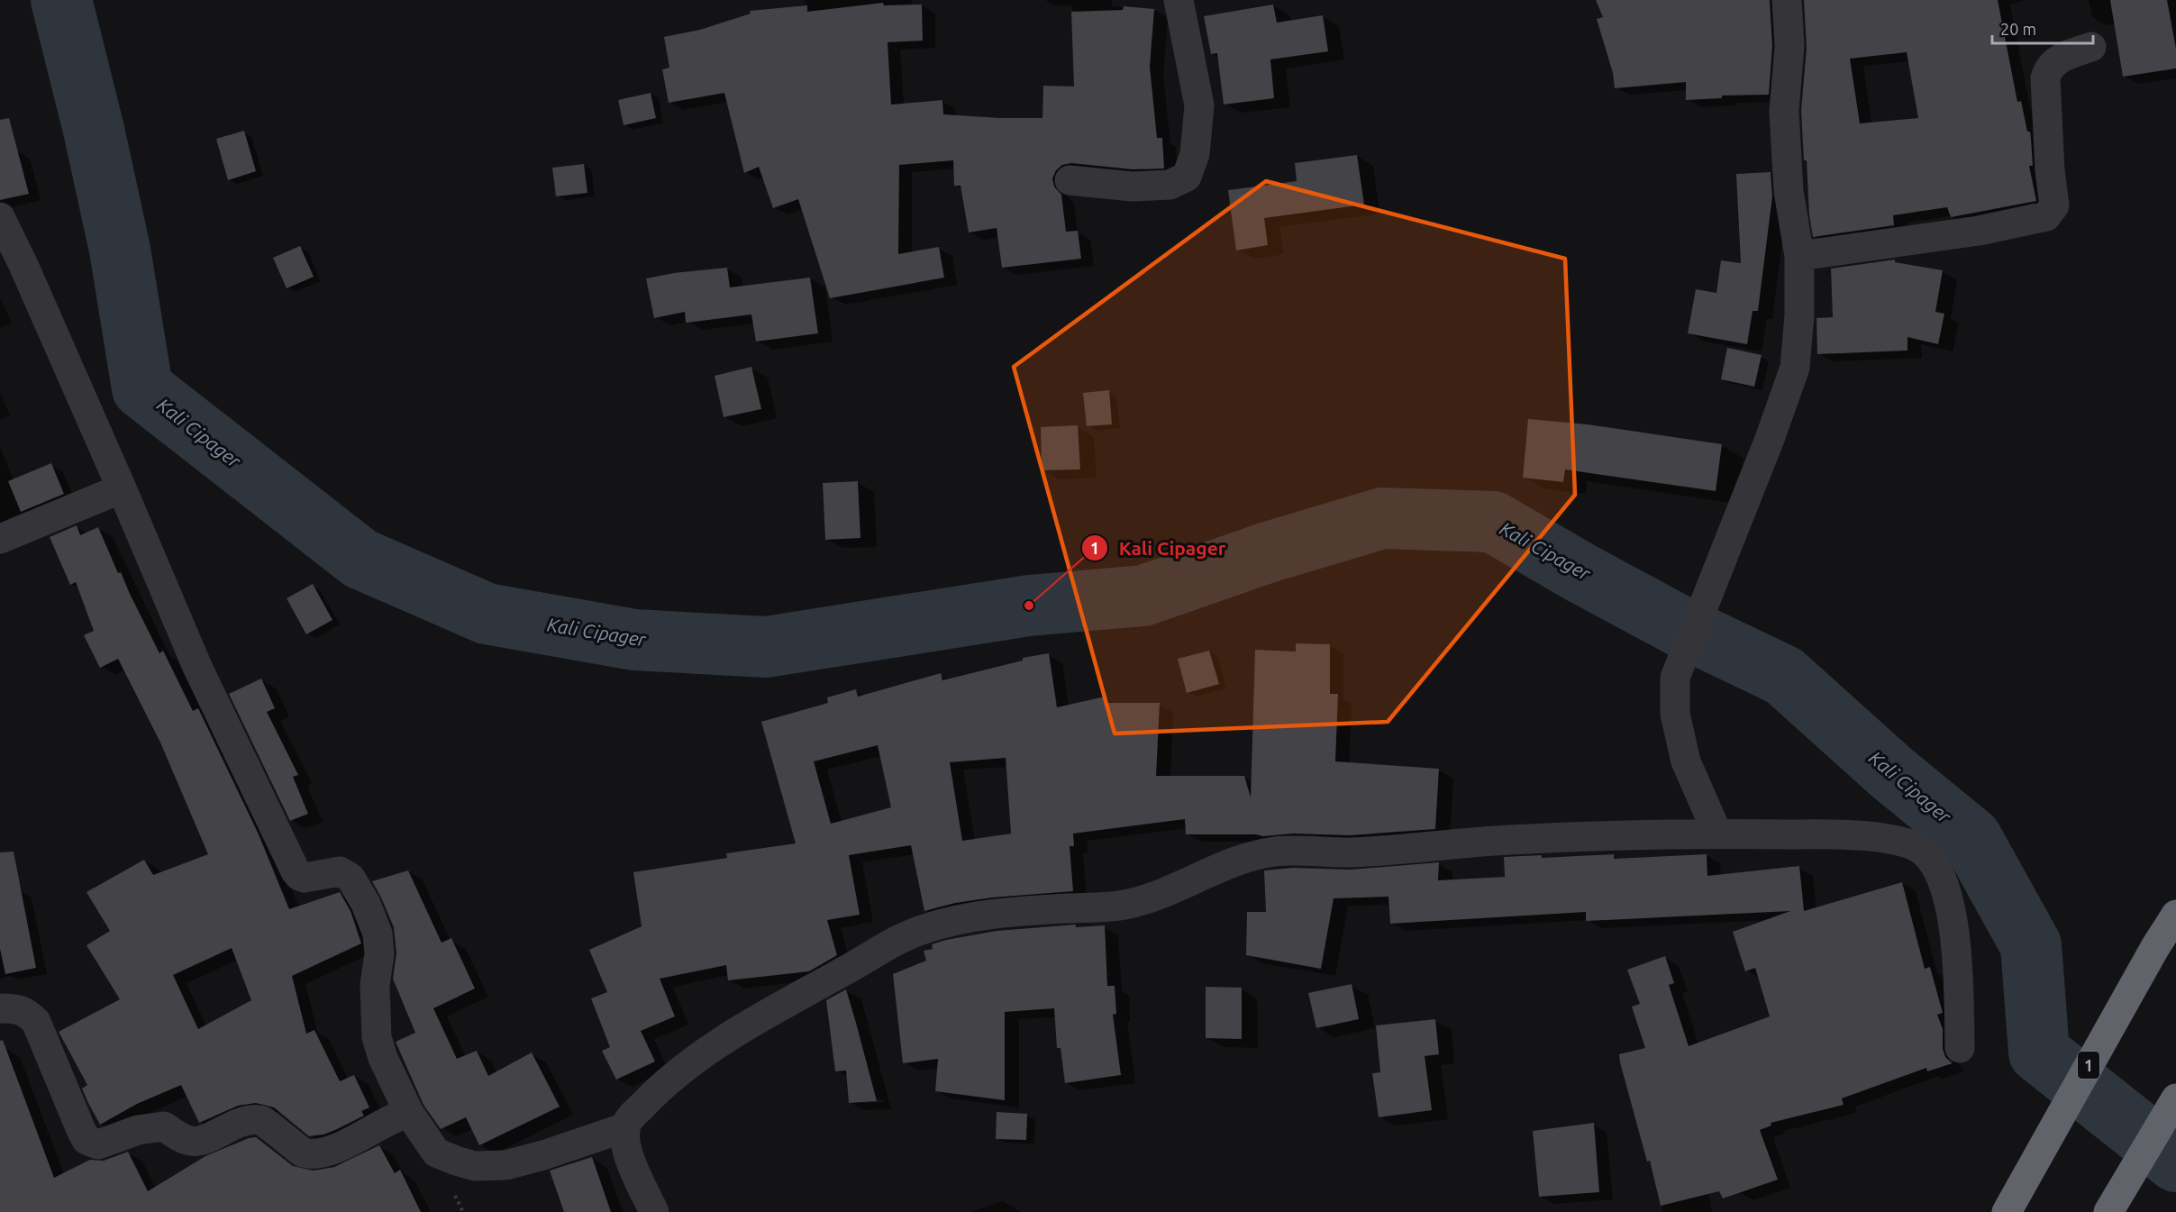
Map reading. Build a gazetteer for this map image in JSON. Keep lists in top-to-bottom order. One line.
{"streets":{"highway":["1"]},"water":["Kali Cipager"],"places":["Kali Cipager"],"scale_bar":"20 m"}
